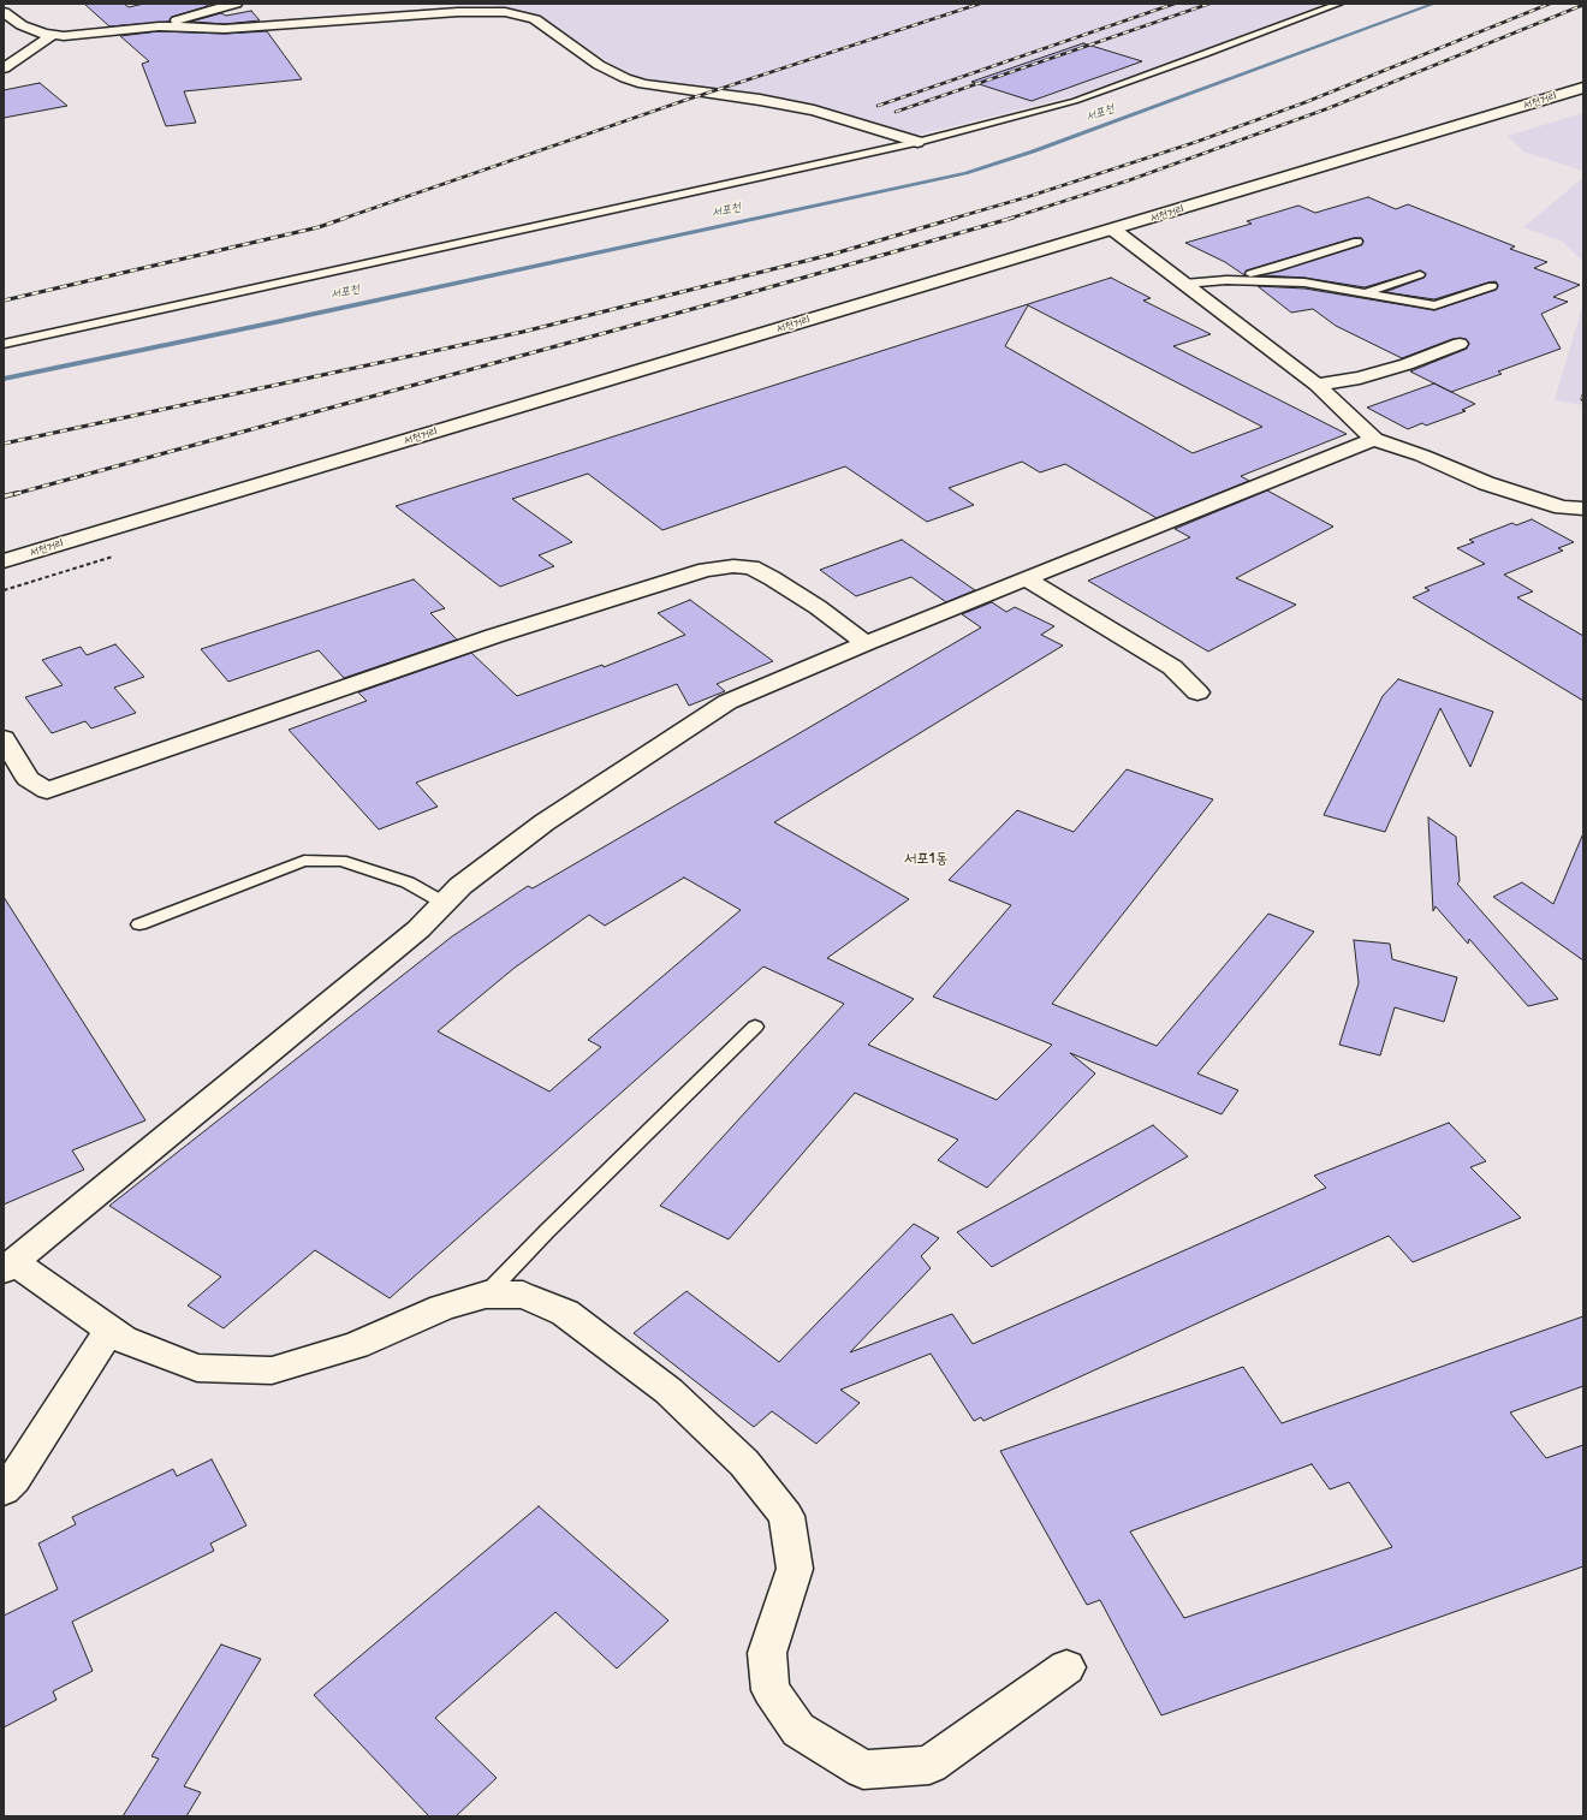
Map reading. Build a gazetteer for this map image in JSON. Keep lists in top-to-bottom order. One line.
{"streets":{"street":["서천거리"]},"districts":["서포1동"],"water":["서포천"]}
